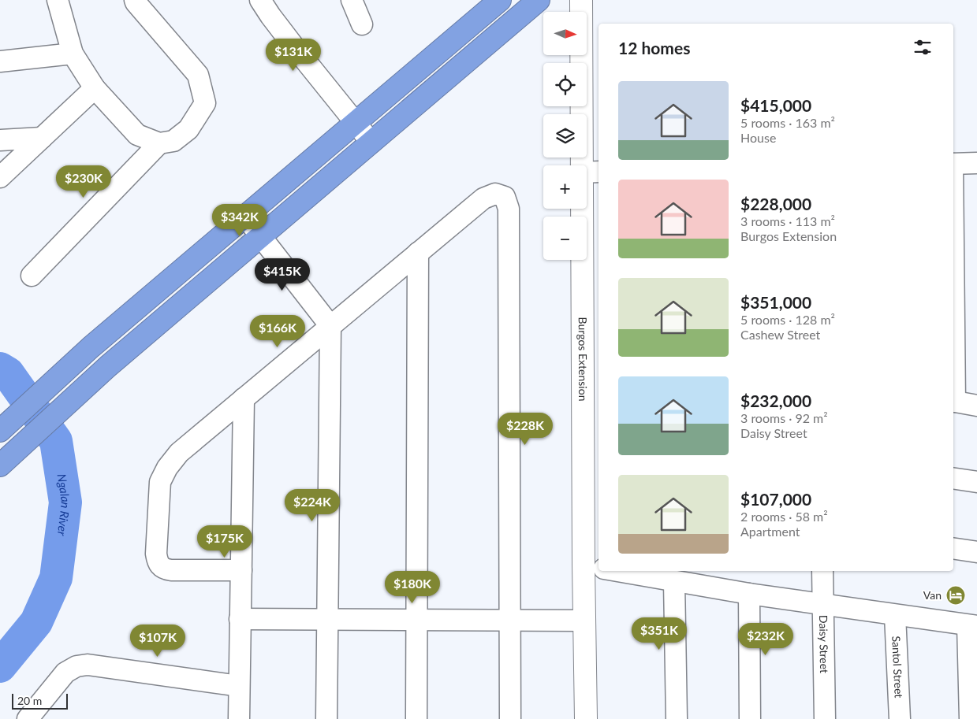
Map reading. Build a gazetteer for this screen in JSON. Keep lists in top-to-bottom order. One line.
{"streets":{"main road":["Burgos Extension"],"street":["Daisy Street","Santol Street"]},"water":["Ngalan River"],"places":{"hotel":["Van"]},"scale_bar":"20 m","north":"right","page":{"map_buttons":["+","−"],"heading":"12 homes","price":["$131K","$230K","$342K","$415K","$166K","$228K","$224K","$175K","$180K","$351K","$232K","$107K"],"list":[{"name":"$415,000","note":"5 rooms · 163 m² · House"},{"name":"$228,000","note":"3 rooms · 113 m² · Burgos Extension"},{"name":"$351,000","note":"5 rooms · 128 m² · Cashew Street"},{"name":"$232,000","note":"3 rooms · 92 m² · Daisy Street"},{"name":"$107,000","note":"2 rooms · 58 m² · Apartment"}],"scale":"20 m"}}
